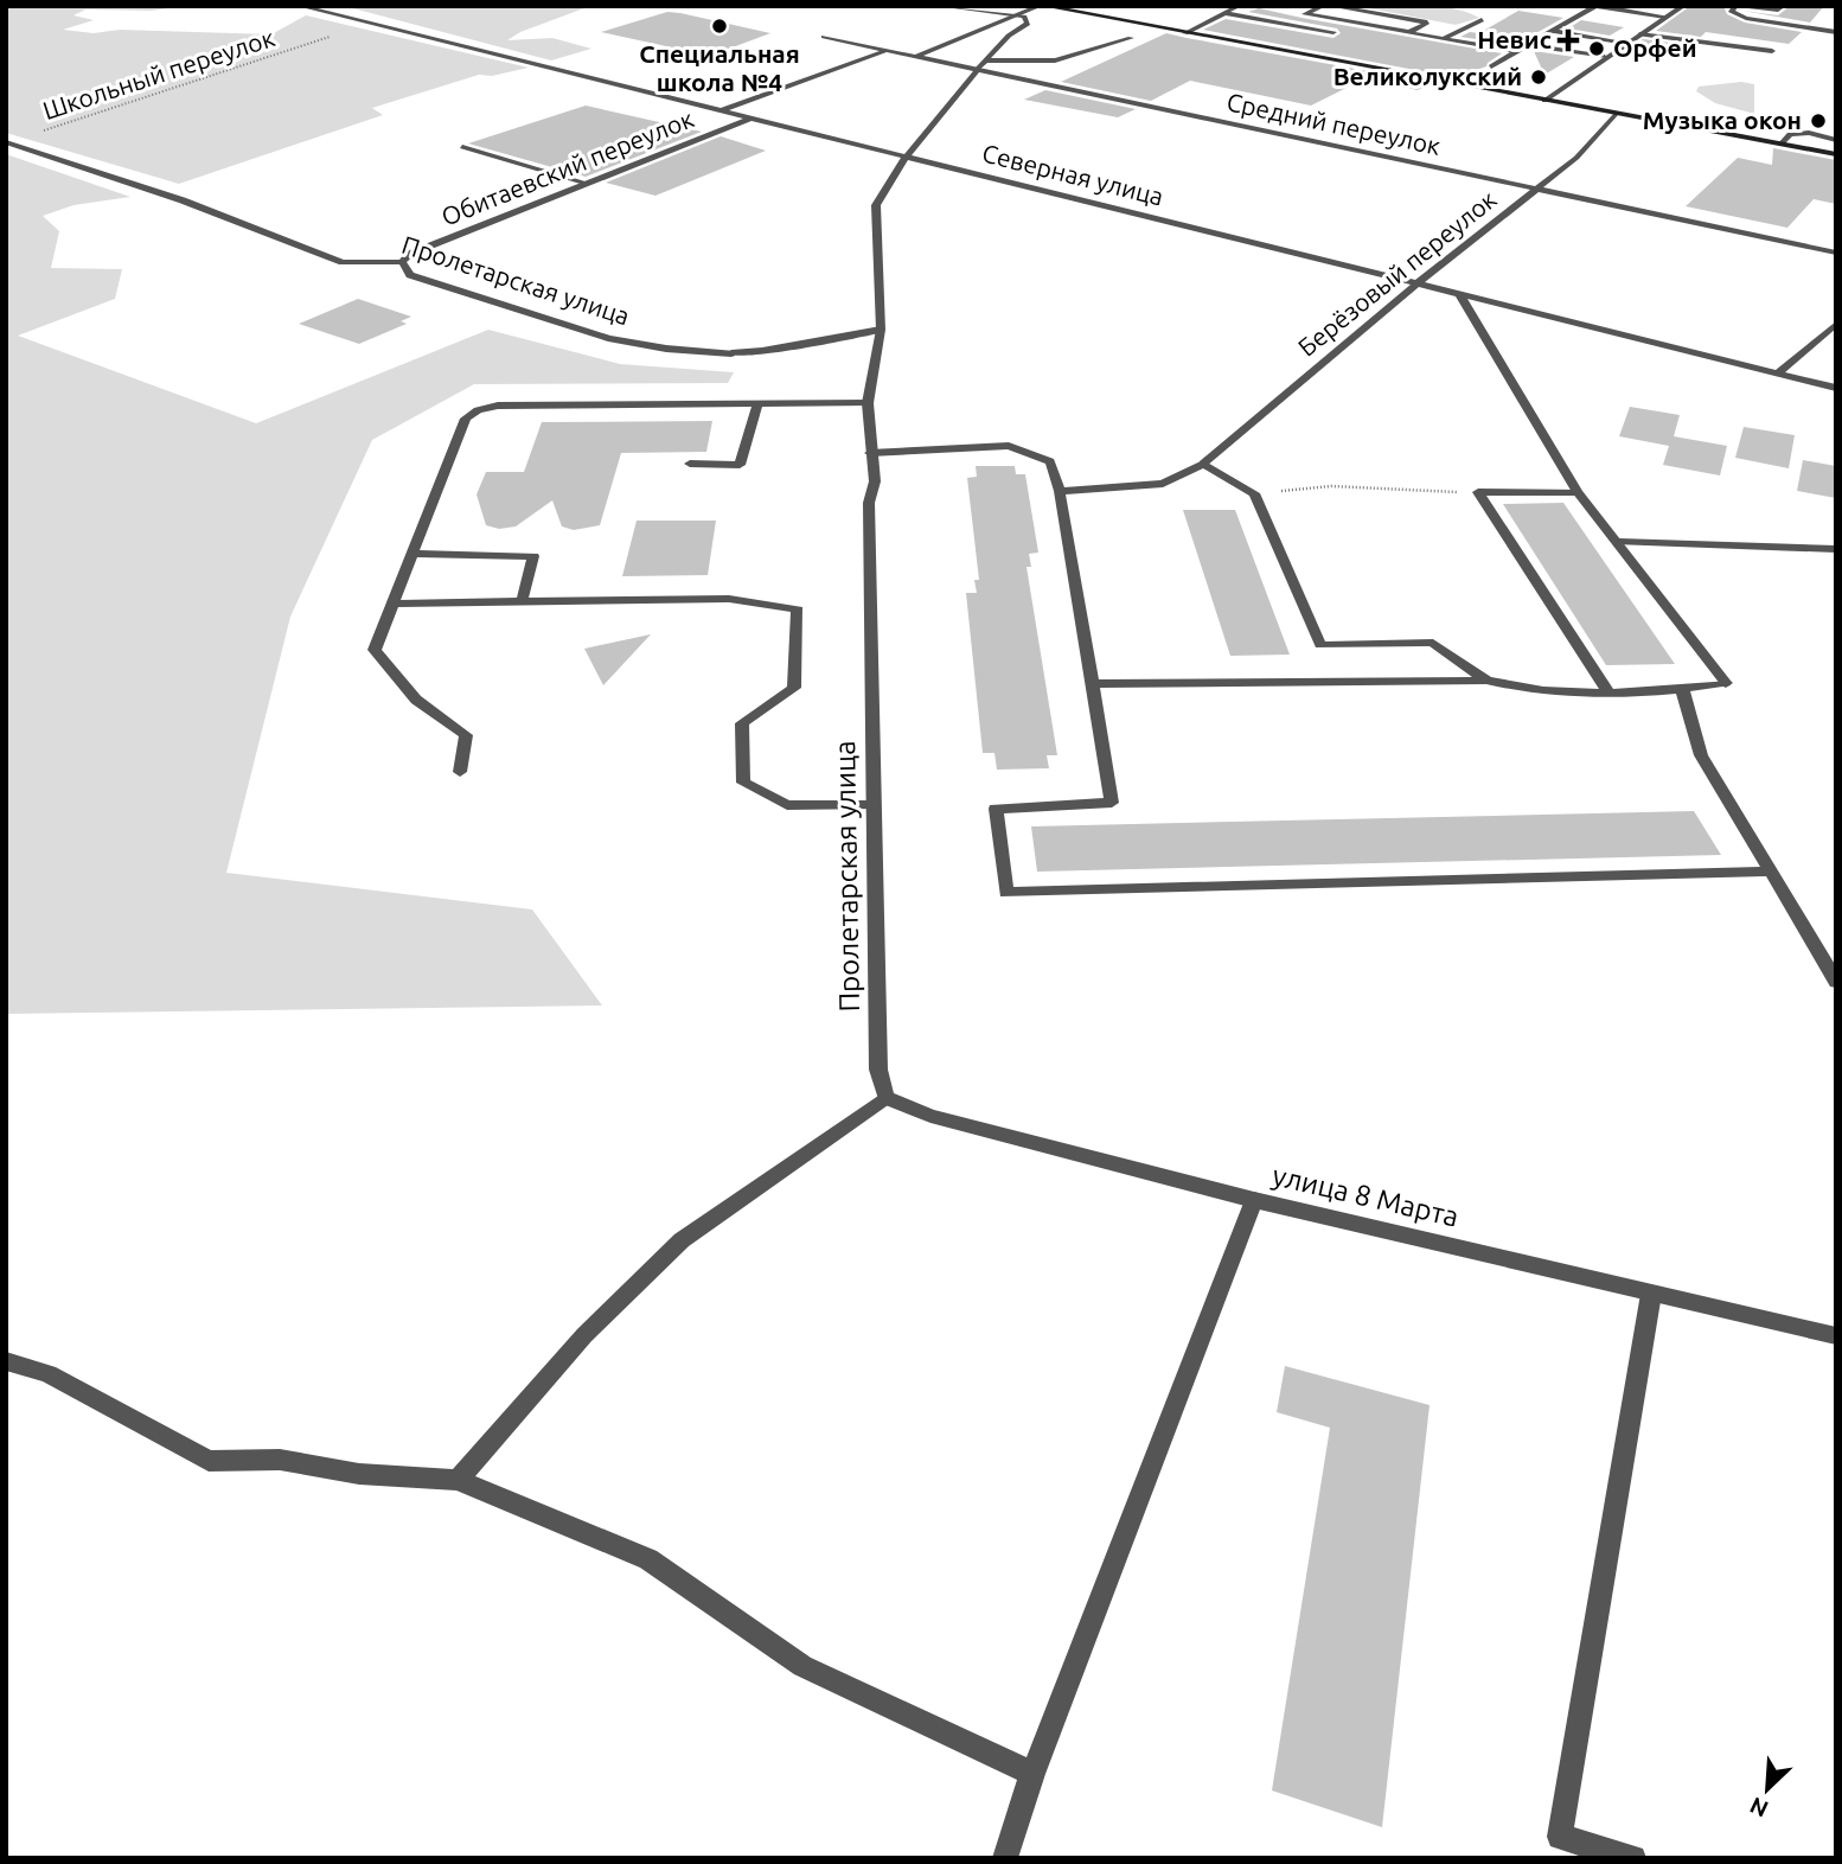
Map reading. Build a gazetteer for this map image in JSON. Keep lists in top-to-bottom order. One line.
{"streets":{"street":["Средний переулок","Обитаевский переулок","Северная улица","Берёзовый переулок","Пролетарская улица","улица 8 Марта"],"path":["Школьный переулок"]},"crossings":[["Школьный переулок","Северная улица"],["Школьный переулок","Пролетарская улица"],["Средний переулок","Берёзовый переулок"],["Обитаевский переулок","Северная улица"],["Обитаевский переулок","Пролетарская улица"],["Северная улица","Берёзовый переулок"],["Пролетарская улица","улица 8 Марта"]],"places":{"other":["Специальная школа №4","Орфей","Великолукский","Музыка окон"],"health":["Невис"]},"north":"bottom left"}
